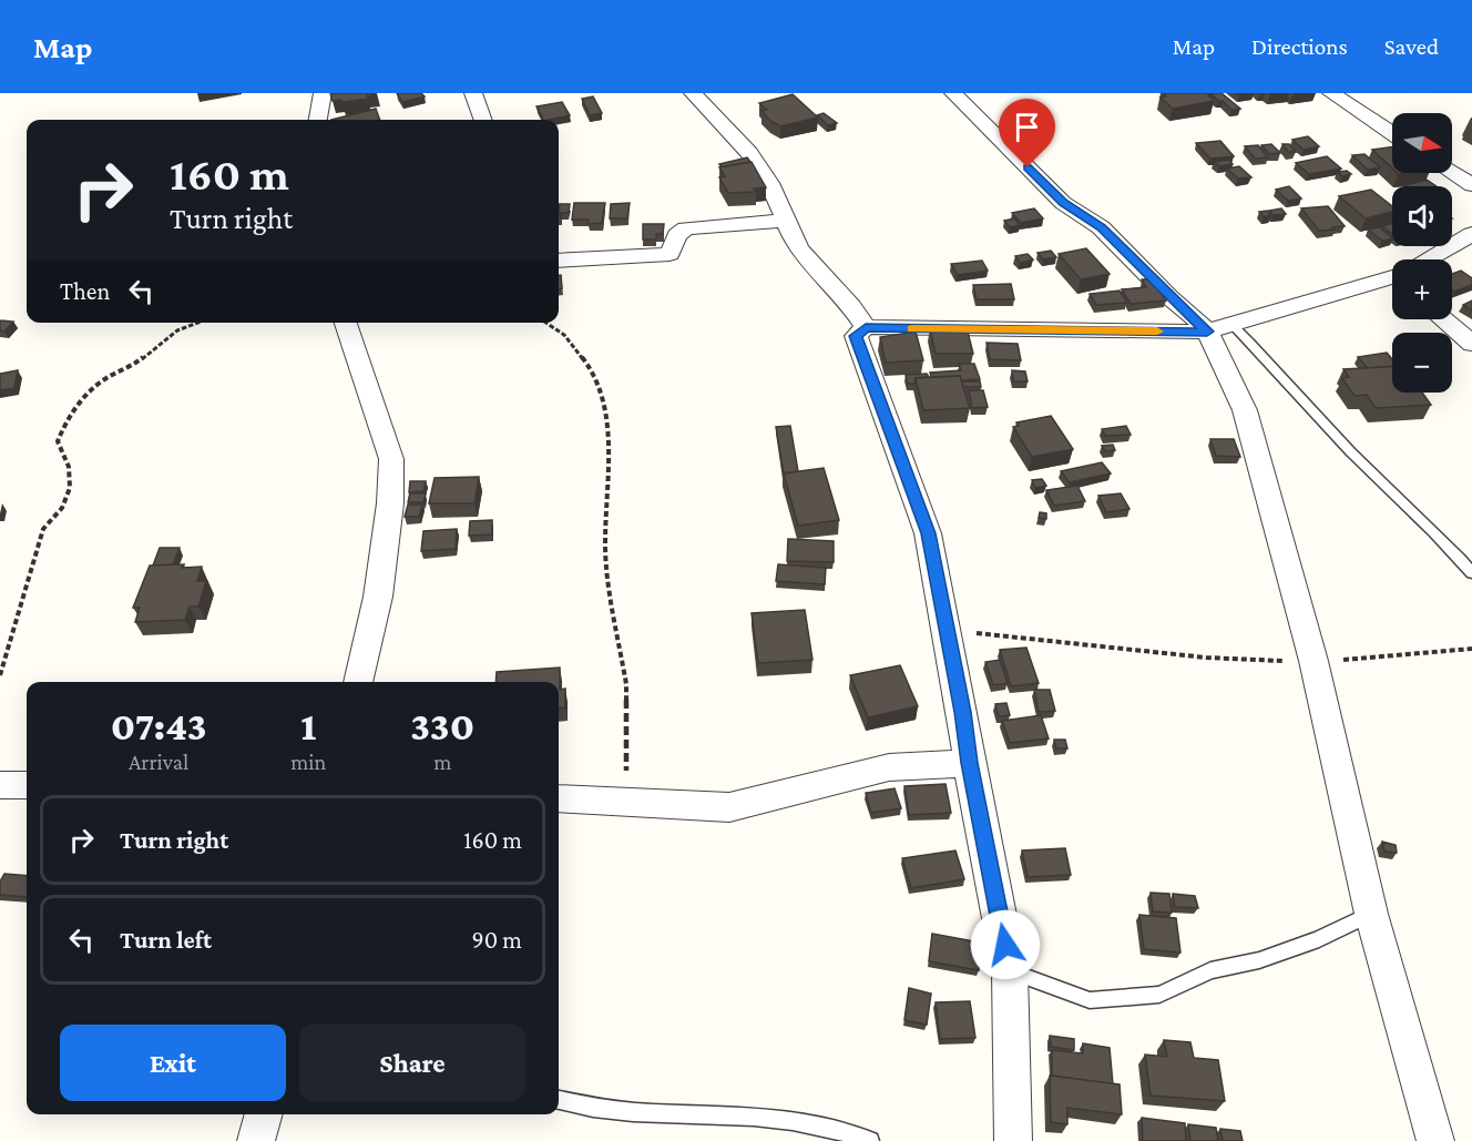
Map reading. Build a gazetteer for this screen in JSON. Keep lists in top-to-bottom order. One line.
{"north":"right","page":{"header":"Map","nav":["Map","Directions","Saved"],"map_buttons":["+","−"],"turn":["160 m","Turn right"],"then":"Then","eta":["07:43","Arrival","1","min","330","m"],"list":[{"name":"Turn right","value":"160 m"},{"name":"Turn left","value":"90 m"}],"buttons":["Exit","Share"]}}
